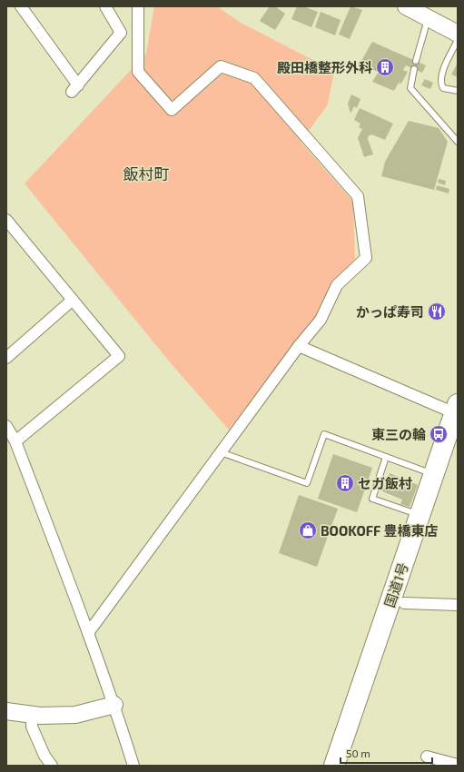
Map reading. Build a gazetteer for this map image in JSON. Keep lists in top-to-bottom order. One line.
{"streets":{"highway":["国道1号"]},"districts":["飯村町"],"places":{"building":["殿田橋整形外科","セガ飯村"],"restaurant":["かっぱ寿司"],"bus stop":["東三の輪"],"shop":["BOOKOFF 豊橋東店"]},"scale_bar":"50 m"}
